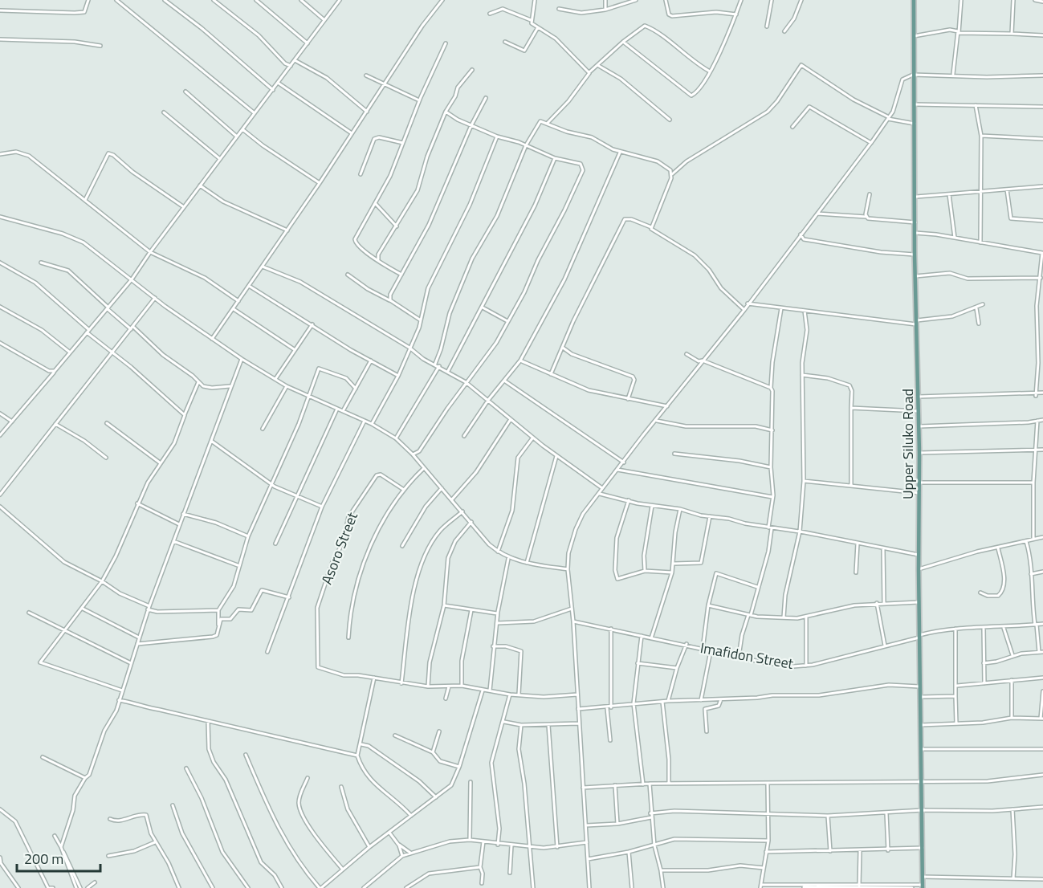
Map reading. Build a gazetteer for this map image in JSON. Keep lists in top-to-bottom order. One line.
{"streets":{"main road":["Upper Siluko Road"],"street":["Asoro Street","Imafidon Street"]},"crossings":[["Upper Siluko Road","Imafidon Street"]],"scale_bar":"200 m"}
